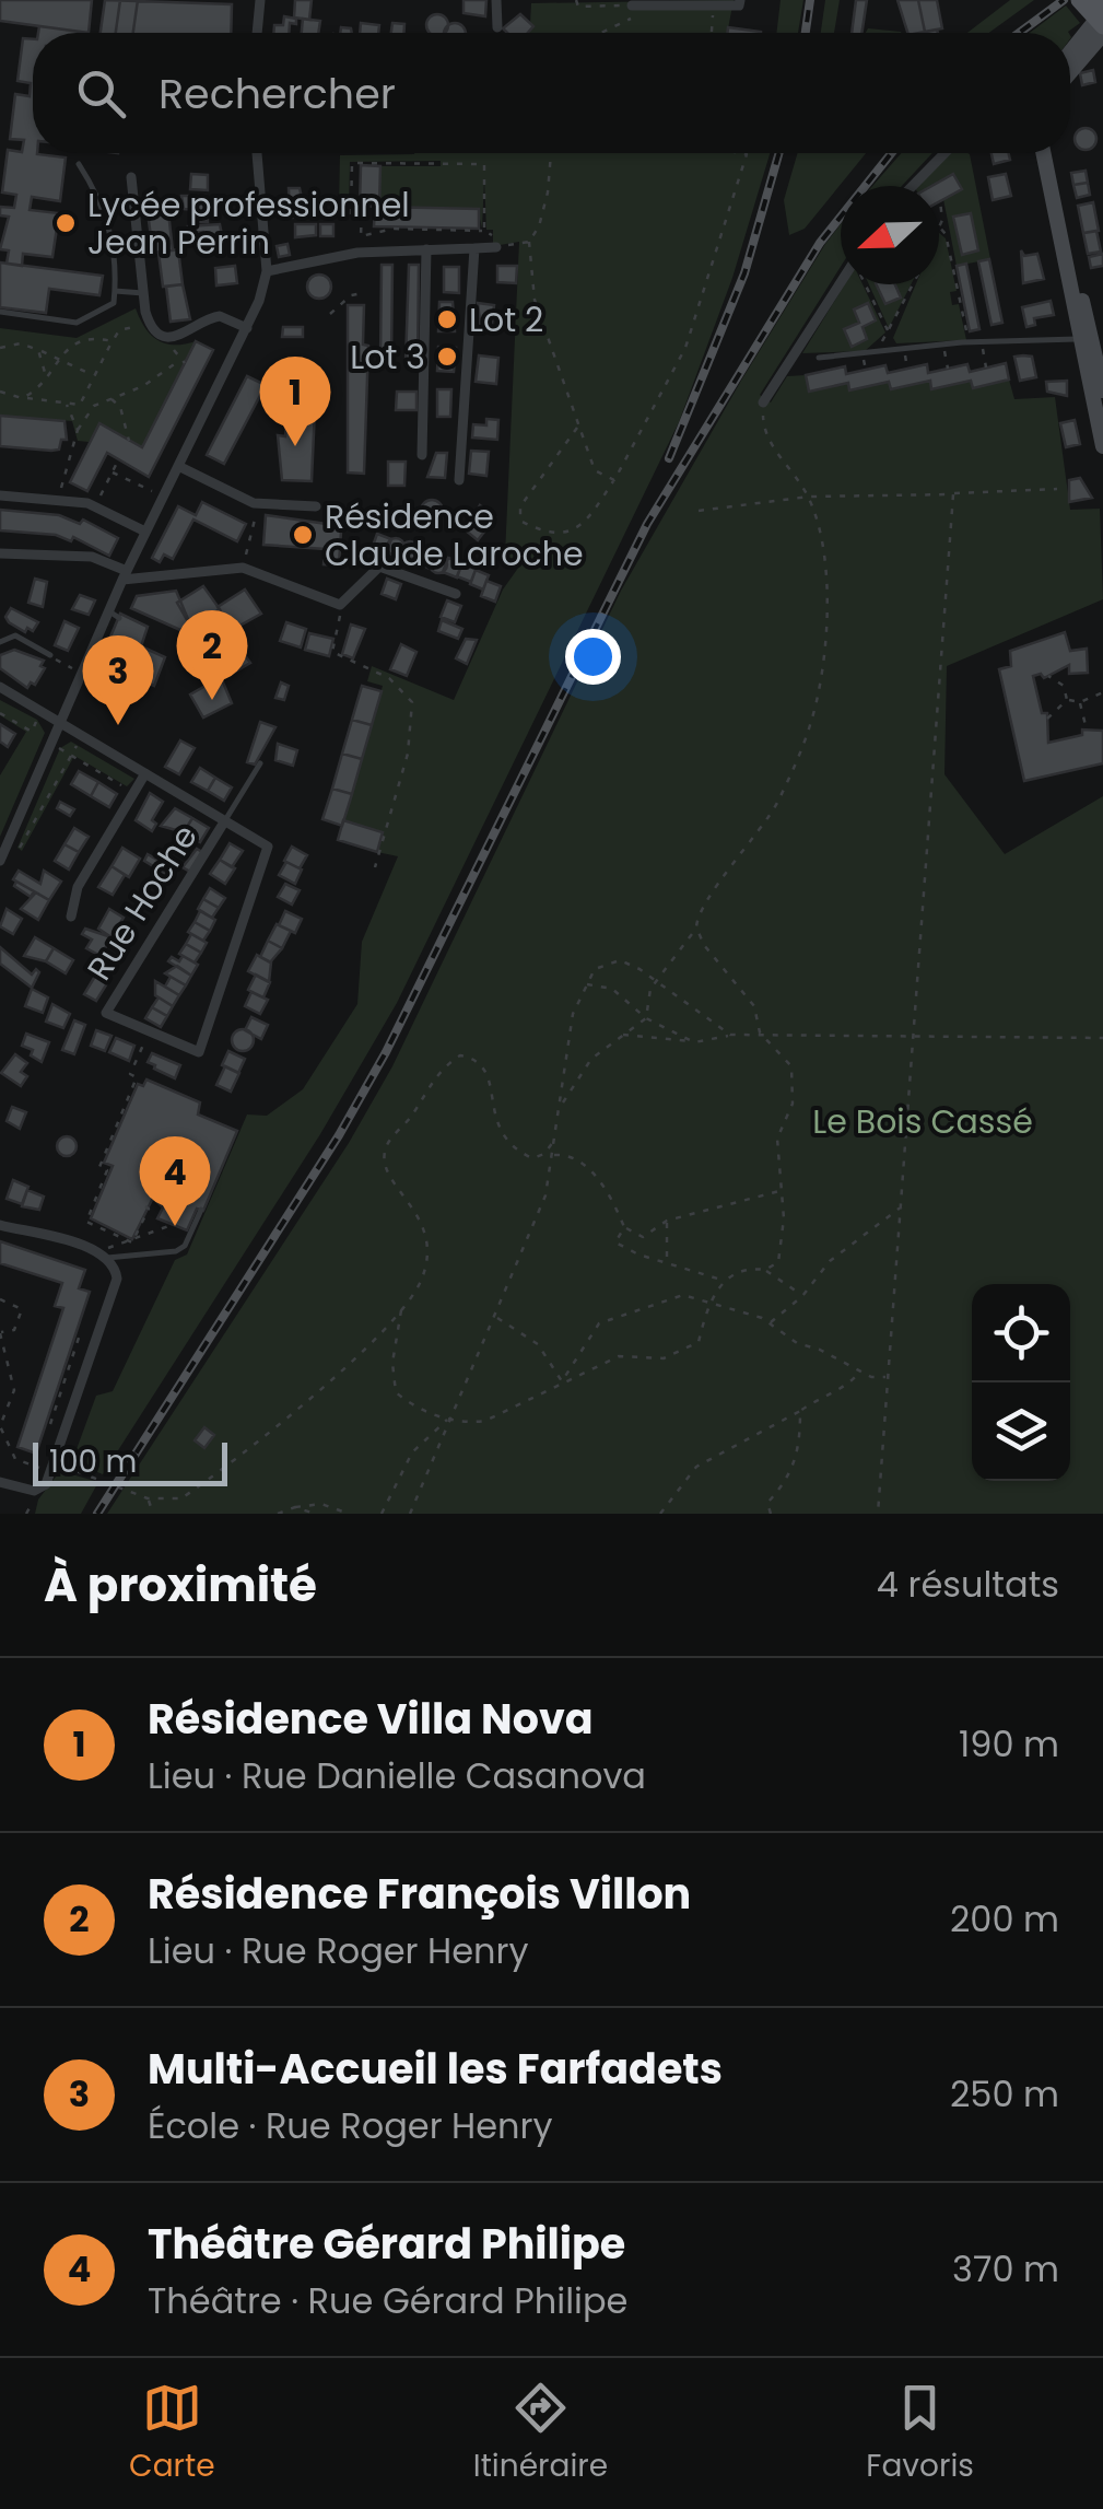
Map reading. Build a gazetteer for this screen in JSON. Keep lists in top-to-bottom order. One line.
{"streets":{"street":["Rue Hoche"]},"parks":["Le Bois Cassé"],"places":["Lycée professionnel Jean Perrin","Lot 2","Lot 3","Résidence Claude Laroche"],"scale_bar":"100 m","north":"left","page":{"search":"Rechercher","pins":["1","2","3","4"],"scale":"100 m","heading":["À proximité","4 résultats"],"list":[{"mark":"1","name":"Résidence Villa Nova","note":"Lieu · Rue Danielle Casanova","value":"190 m"},{"mark":"2","name":"Résidence François Villon","note":"Lieu · Rue Roger Henry","value":"200 m"},{"mark":"3","name":"Multi-Accueil les Farfadets","note":"École · Rue Roger Henry","value":"250 m"},{"mark":"4","name":"Théâtre Gérard Philipe","note":"Théâtre · Rue Gérard Philipe","value":"370 m"}],"nav":["Carte","Itinéraire","Favoris"]}}
